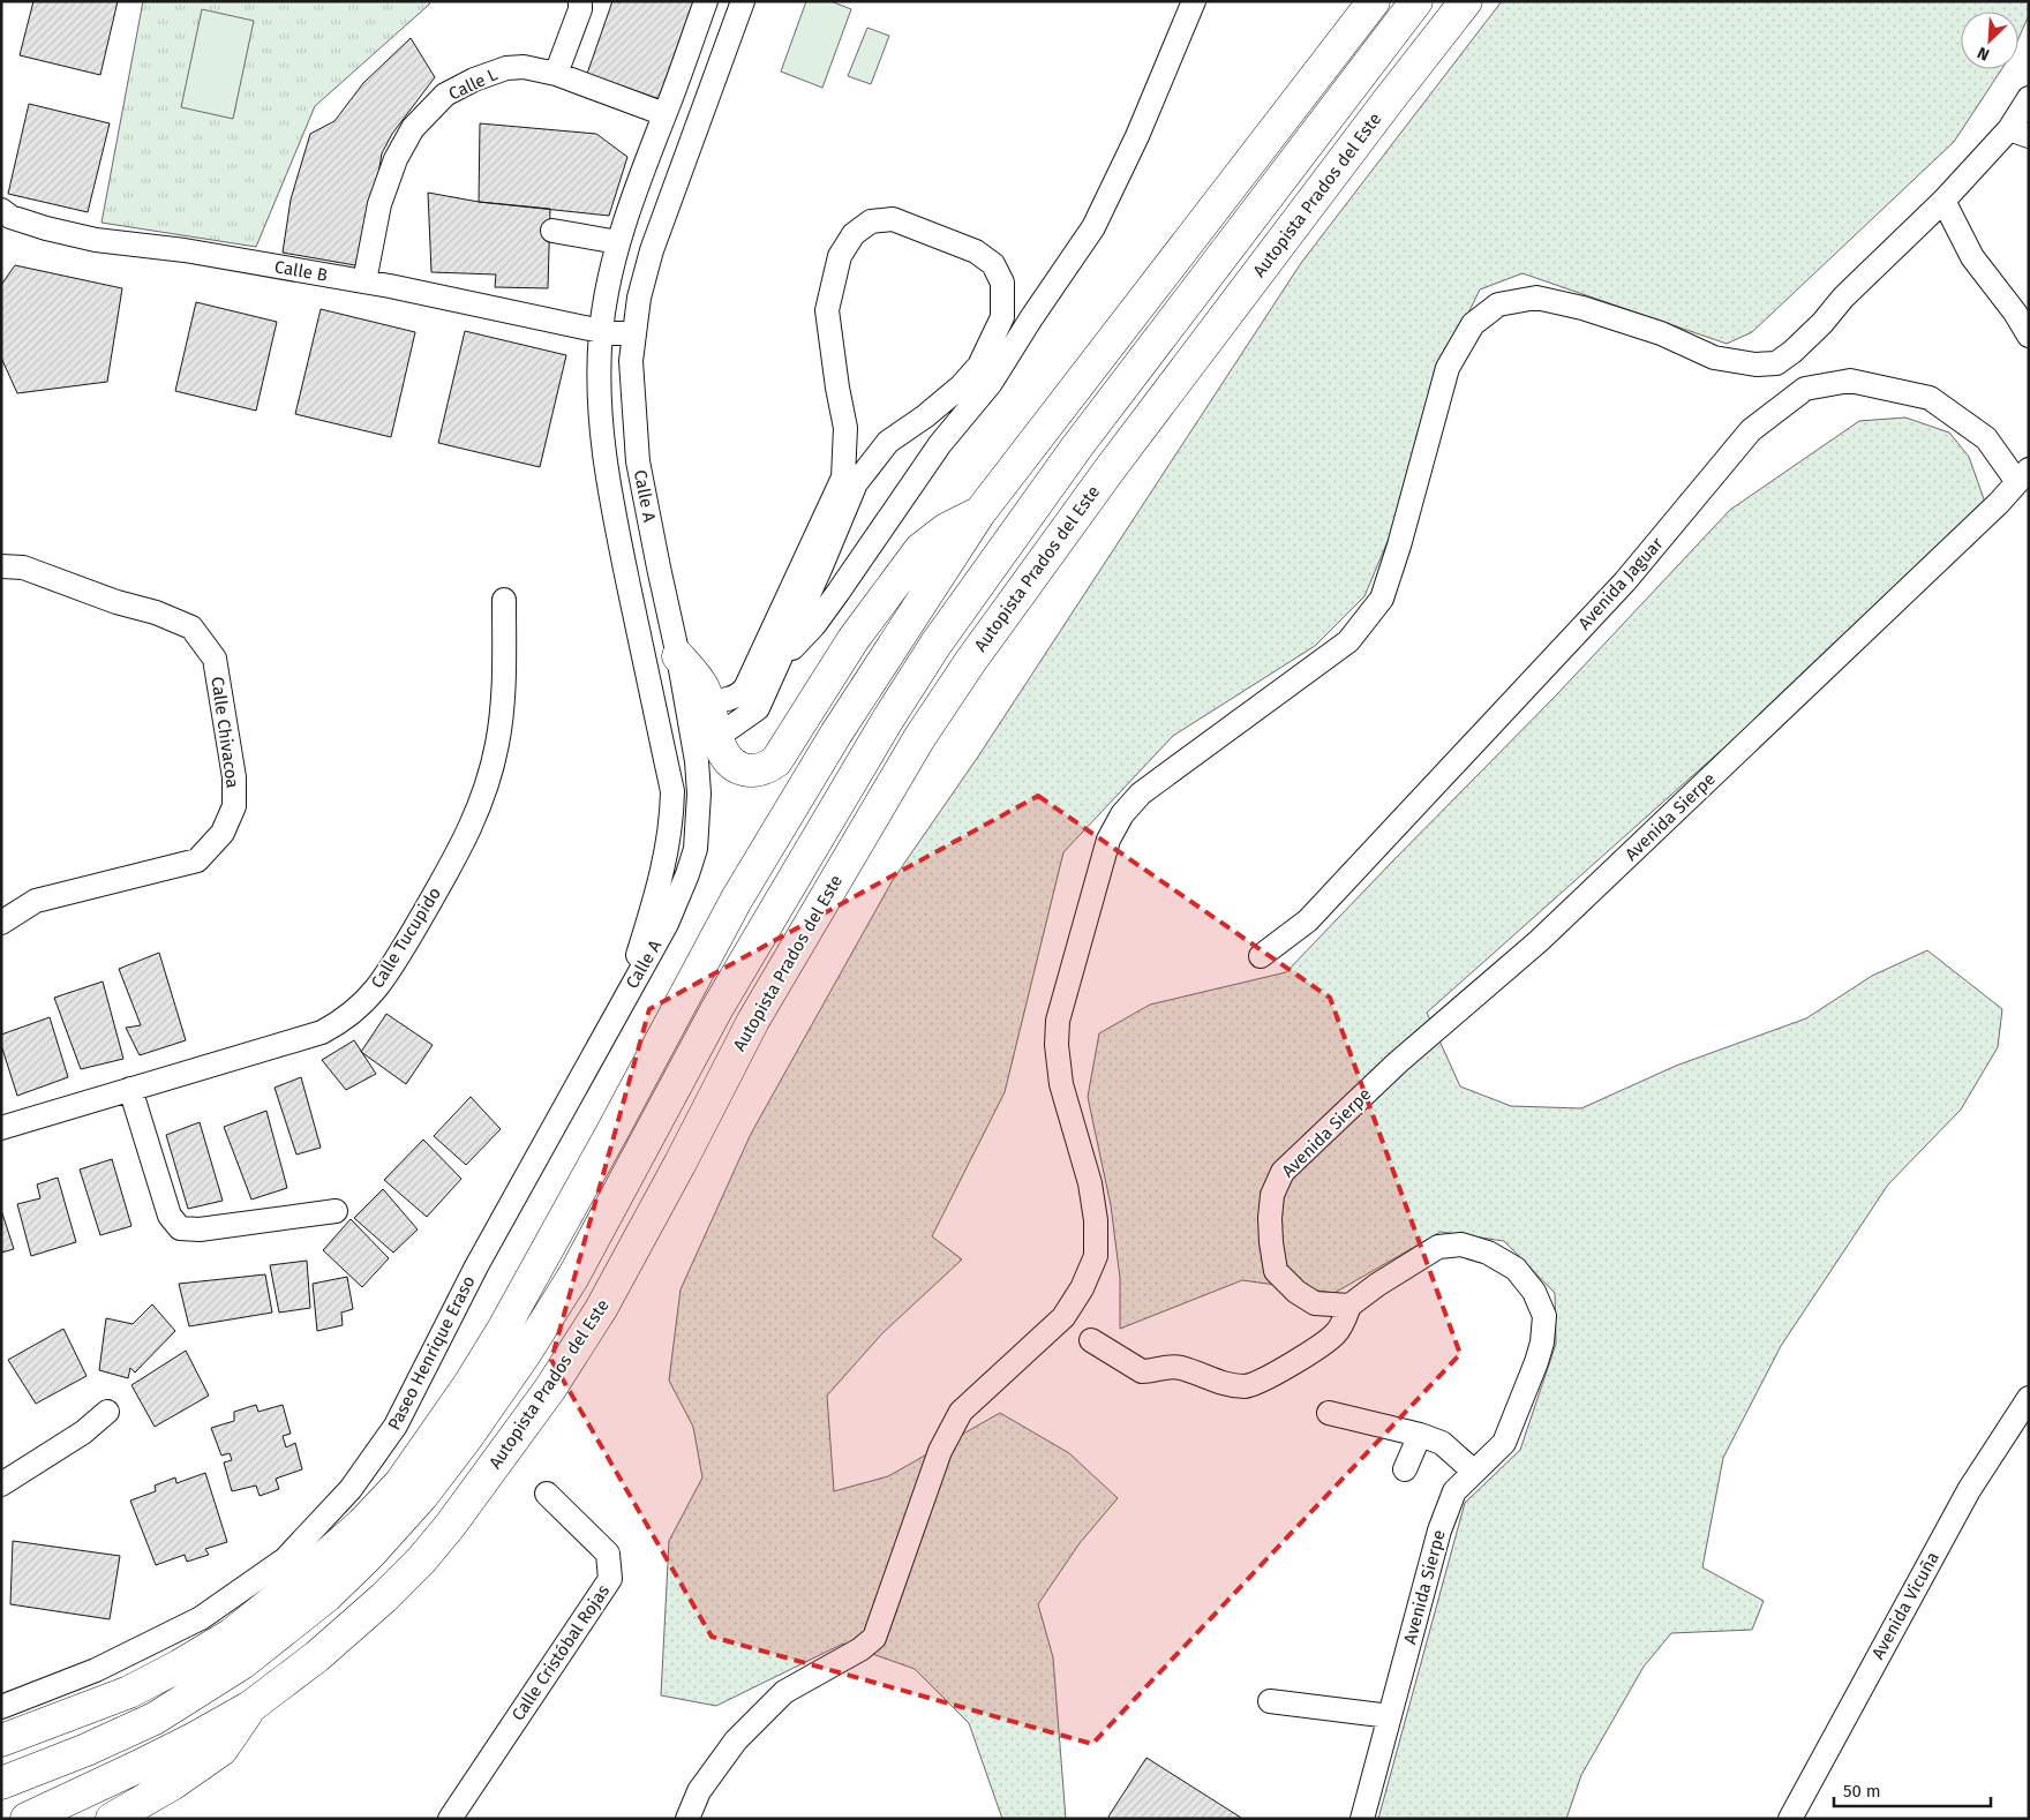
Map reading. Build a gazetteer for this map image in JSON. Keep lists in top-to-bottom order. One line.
{"streets":{"highway":["Autopista Prados del Este"],"street":["Calle L","Calle B","Calle A","Avenida Jaguar","Calle Chivacoa","Avenida Sierpe","Calle Tucupido","Paseo Henrique Eraso","Avenida Vicuña","Calle Cristóbal Rojas"]},"crossings":[["Calle L","Calle B"],["Calle L","Calle A"],["Calle B","Calle A"],["Calle A","Paseo Henrique Eraso"],["Avenida Jaguar","Avenida Sierpe"]],"scale_bar":"50 m","north":"bottom left"}
